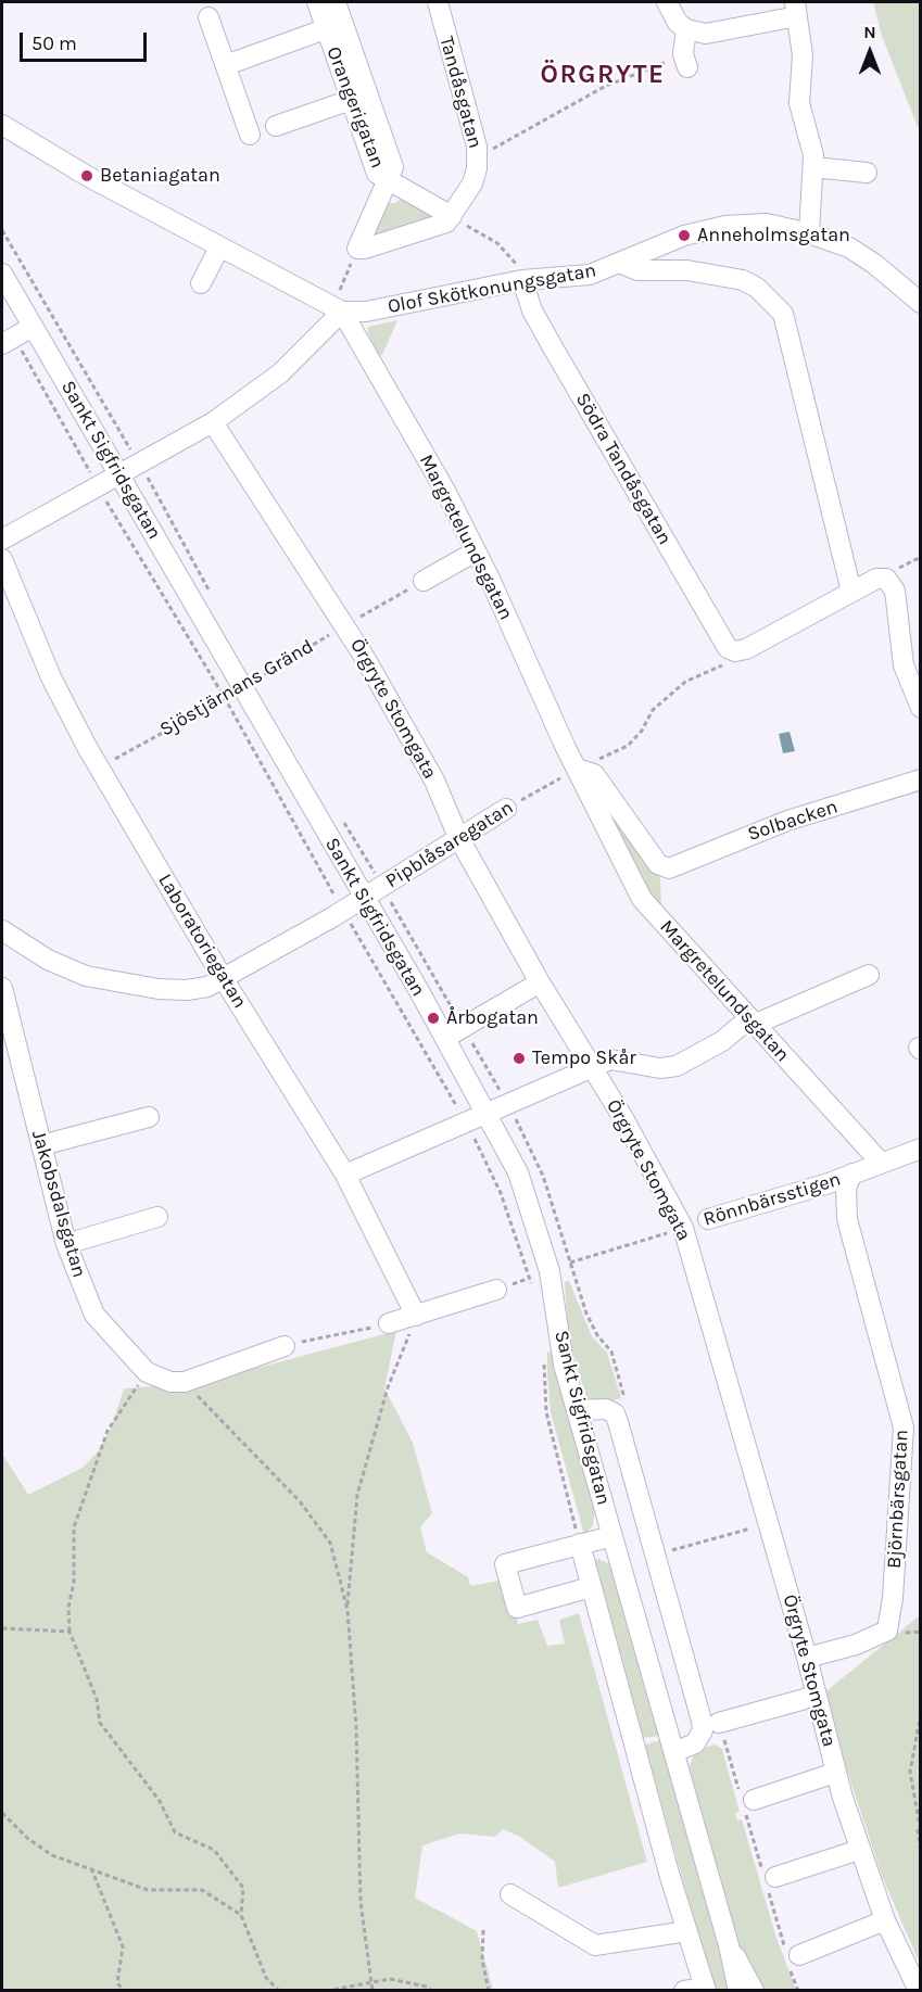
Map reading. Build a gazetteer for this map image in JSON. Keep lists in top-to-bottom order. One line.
{"streets":{"street":["Tandåsgatan","Orangerigatan","Olof Skötkonungsgatan","Sankt Sigfridsgatan","Södra Tandåsgatan","Margretelundsgatan","Örgryte Stomgata","Solbacken","Pipblåsaregatan","Laboratoriegatan","Rönnbärsstigen","Jakobsdalsgatan","Björnbärsgatan"],"path":["Sjöstjärnans Gränd"]},"crossings":[["Olof Skötkonungsgatan","Södra Tandåsgatan"],["Olof Skötkonungsgatan","Margretelundsgatan"],["Sankt Sigfridsgatan","Sjöstjärnans Gränd"],["Sankt Sigfridsgatan","Pipblåsaregatan"],["Sankt Sigfridsgatan","Rönnbärsstigen"],["Margretelundsgatan","Solbacken"],["Margretelundsgatan","Rönnbärsstigen"],["Sjöstjärnans Gränd","Örgryte Stomgata"],["Sjöstjärnans Gränd","Laboratoriegatan"],["Örgryte Stomgata","Pipblåsaregatan"],["Örgryte Stomgata","Rönnbärsstigen"],["Örgryte Stomgata","Björnbärsgatan"],["Pipblåsaregatan","Laboratoriegatan"],["Rönnbärsstigen","Björnbärsgatan"]],"districts":["ÖRGRYTE"],"places":["Betaniagatan","Anneholmsgatan","Årbogatan","Tempo Skår"],"scale_bar":"50 m","north":"top"}
